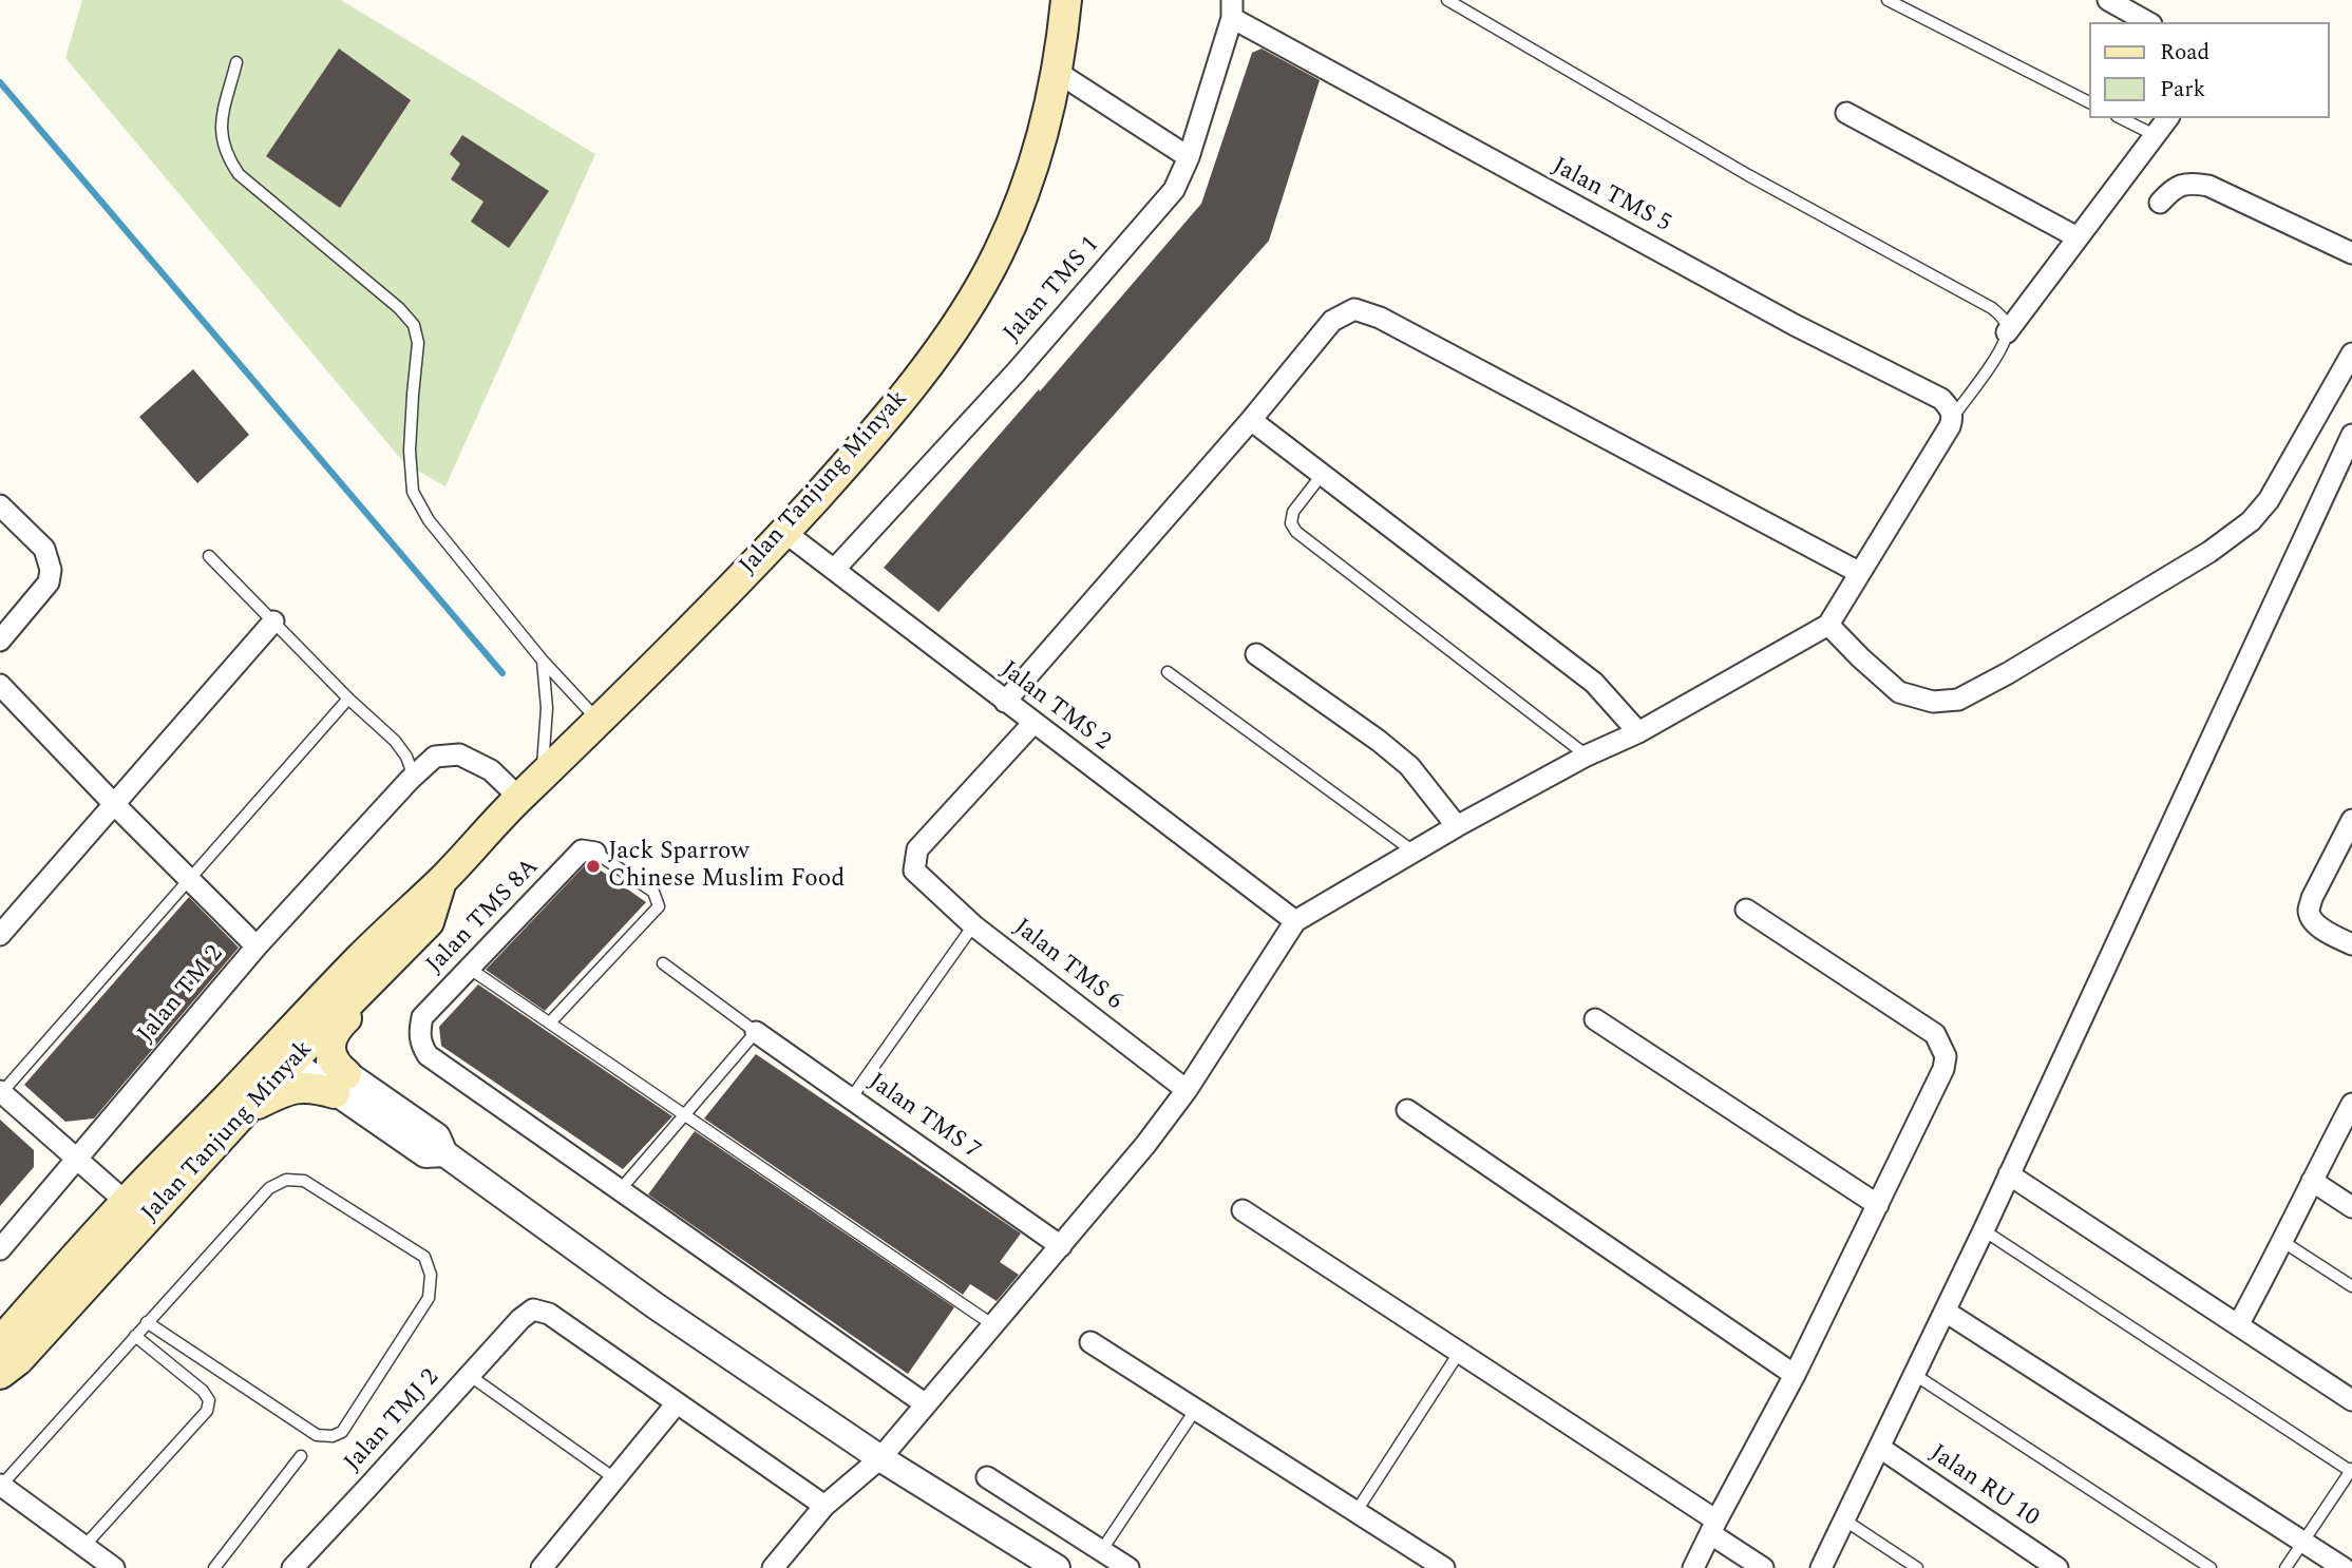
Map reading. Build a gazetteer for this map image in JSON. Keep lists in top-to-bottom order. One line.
{"streets":{"main road":["Jalan Tanjung Minyak"],"street":["Jalan TMS 5","Jalan TMS 1","Jalan TMS 2","Jalan TMS 8A","Jalan TMS 6","Jalan TM 2","Jalan TMS 7","Jalan TMJ 2","Jalan RU 10"]},"crossings":[["Jalan TMS 5","Jalan TMS 1"],["Jalan TMS 1","Jalan TMS 2"],["Jalan Tanjung Minyak","Jalan TMS 2"],["Jalan Tanjung Minyak","Jalan TM 2"],["Jalan TMS 2","Jalan TMS 6"]],"places":["Jack Sparrow Chinese Muslim Food"],"legend":["Road","Park"]}
